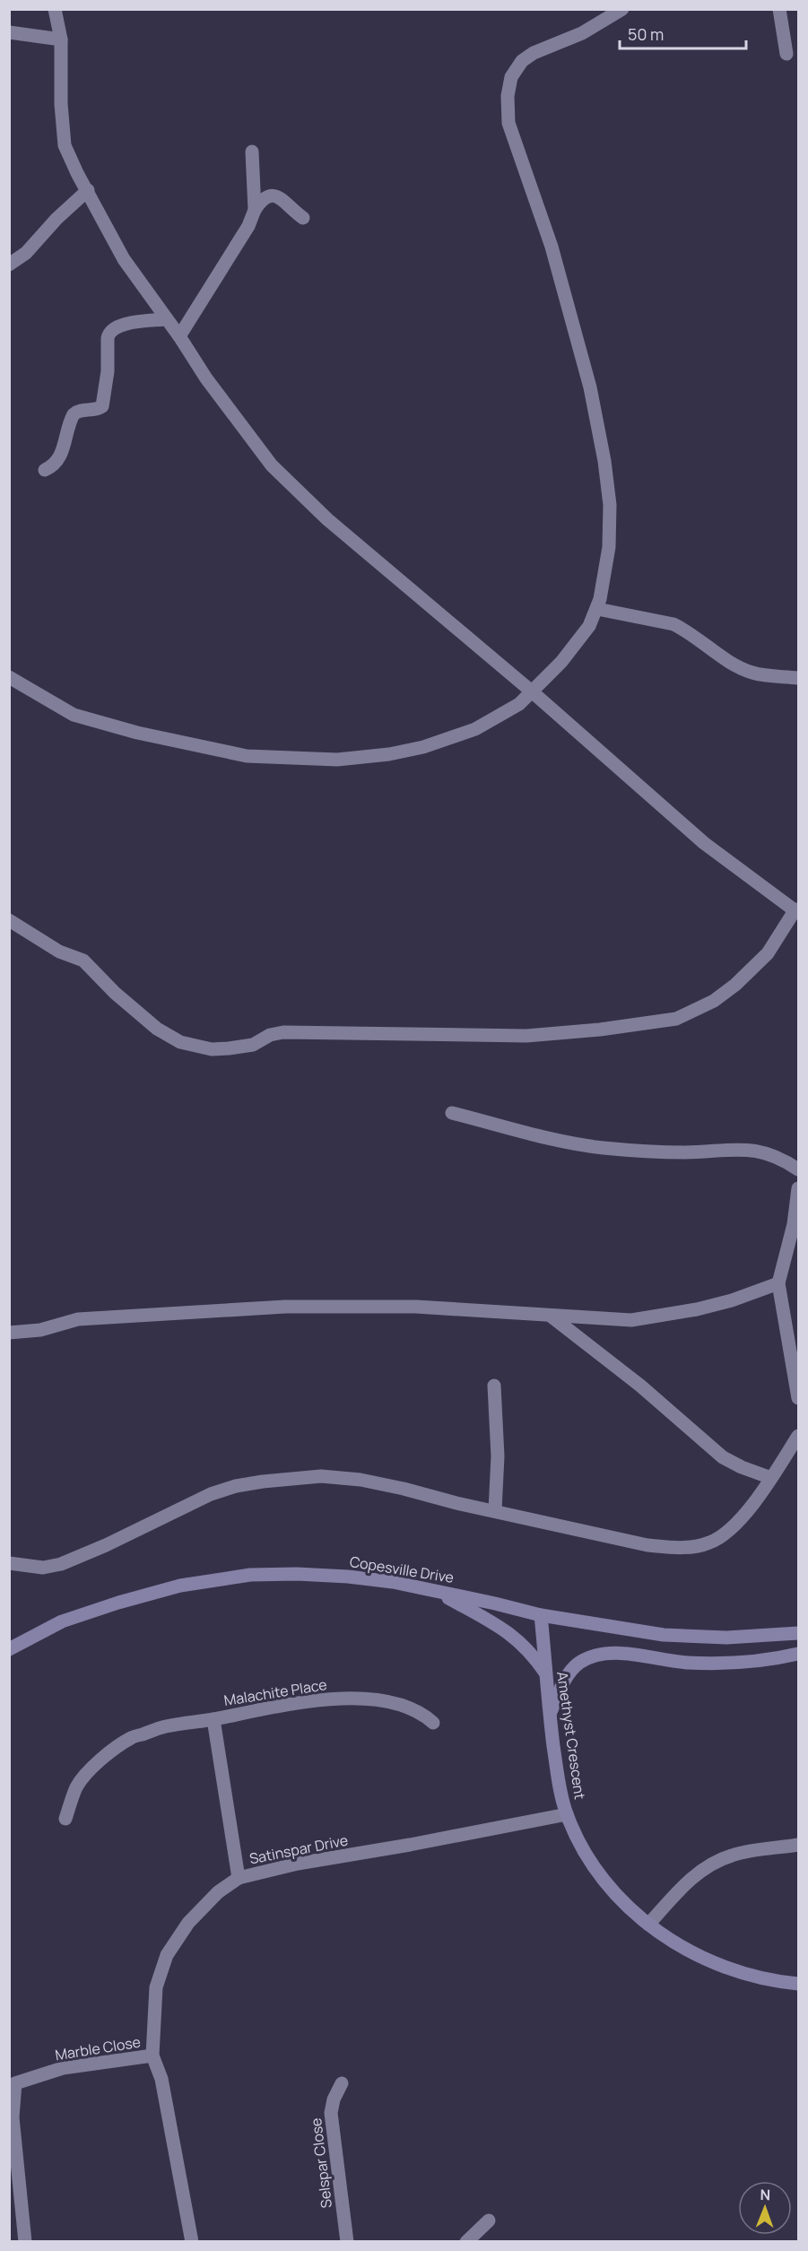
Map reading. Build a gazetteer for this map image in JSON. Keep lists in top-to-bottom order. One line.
{"streets":{"street":["Copesville Drive","Malachite Place","Amethyst Crescent","Satinspar Drive","Marble Close","Selspar Close"]},"crossings":[["Copesville Drive","Amethyst Crescent"],["Malachite Place","Satinspar Drive"],["Amethyst Crescent","Satinspar Drive"],["Satinspar Drive","Marble Close"]],"scale_bar":"50 m","north":"top"}
